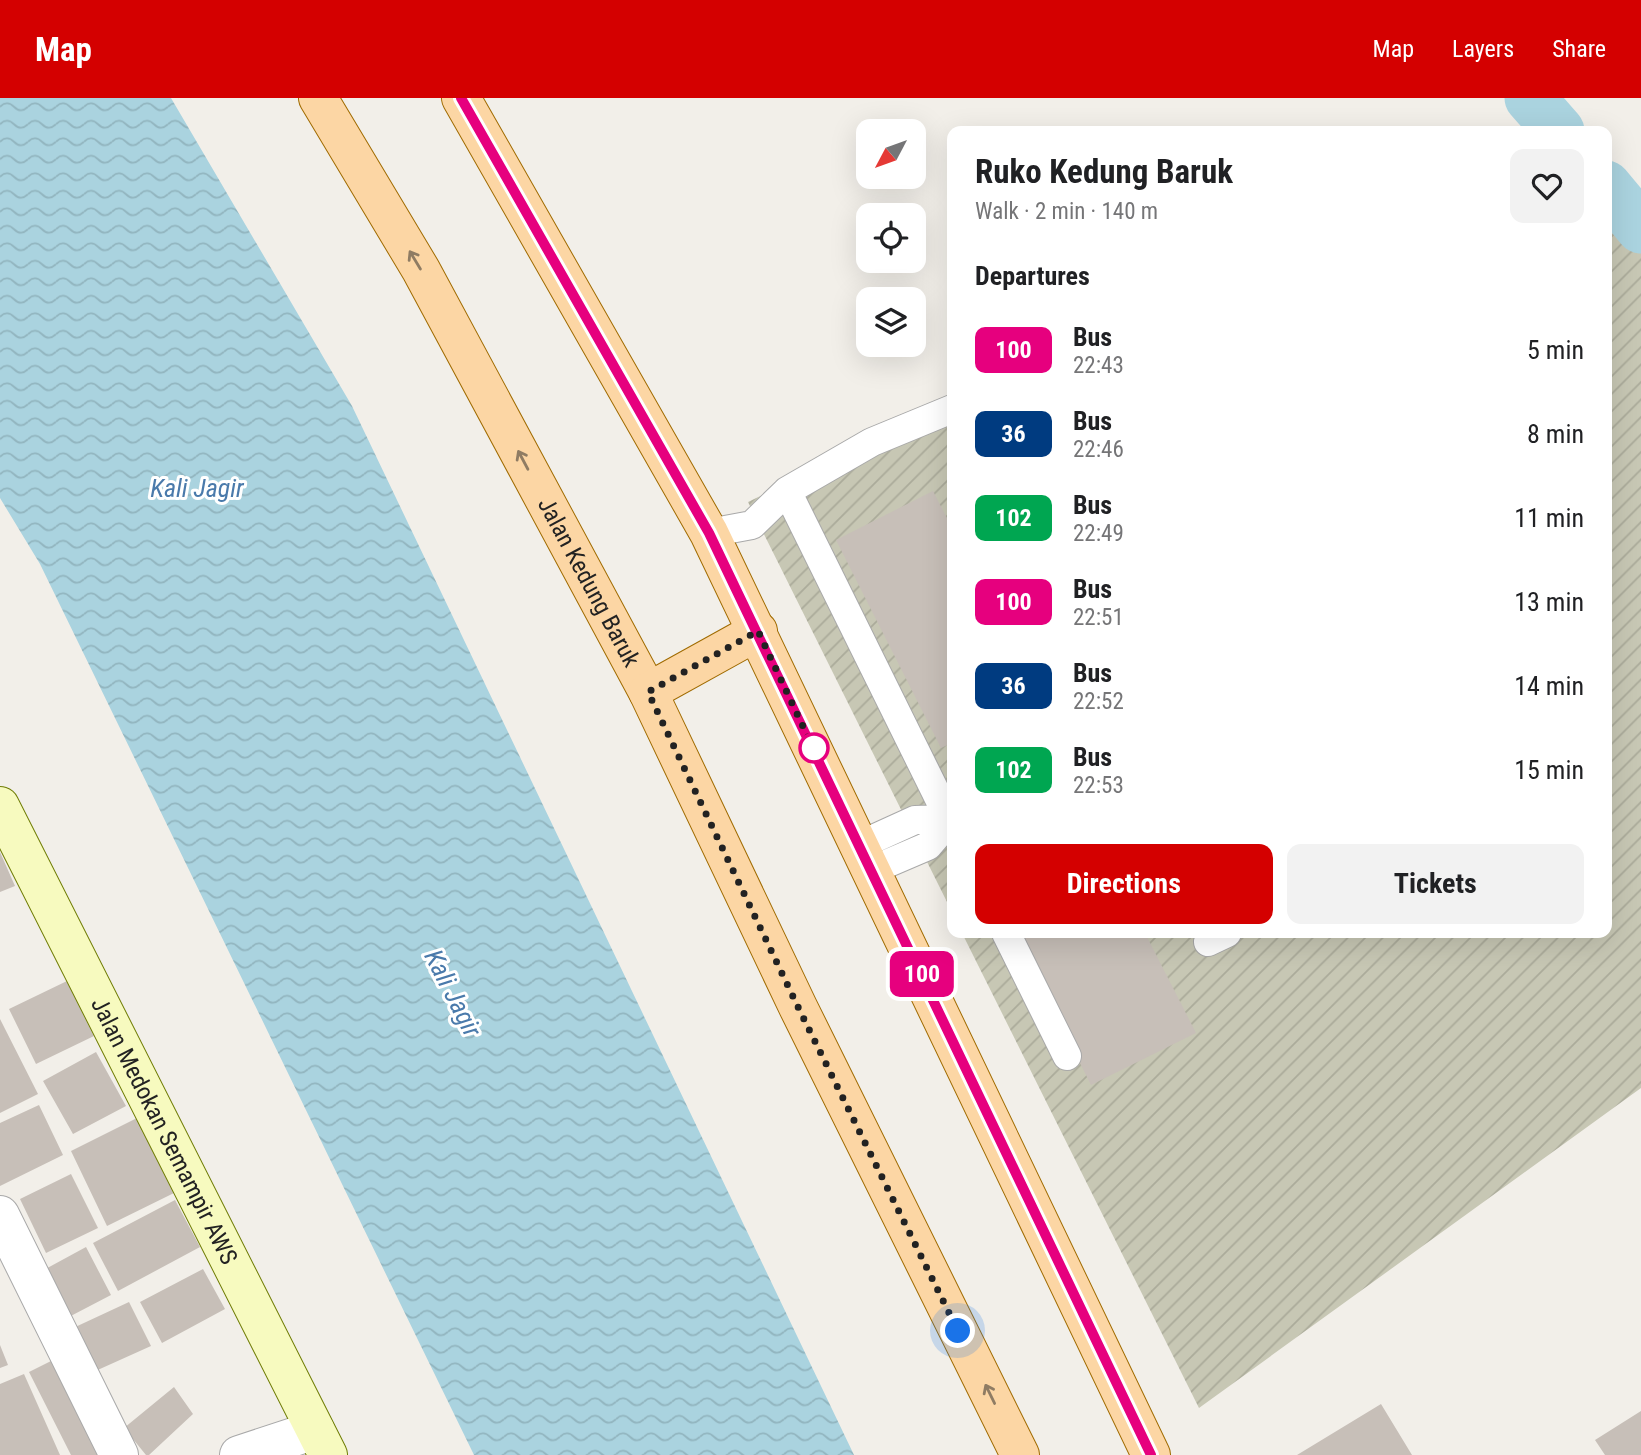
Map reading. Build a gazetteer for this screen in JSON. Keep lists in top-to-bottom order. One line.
{"streets":{"main road":["Jalan Kedung Baruk"],"street":["Jalan Medokan Semampir AWS"]},"water":["Kali Jagir"],"lines":["bus line 100"],"north":"bottom left","page":{"header":"Map","nav":["Map","Layers","Share"],"on_map":"100","heading":[["Ruko Kedung Baruk","Walk · 2 min · 140 m"],"Departures"],"list":[{"mark":"100","name":"Bus","note":"22:43","value":"5 min"},{"mark":"36","name":"Bus","note":"22:46","value":"8 min"},{"mark":"102","name":"Bus","note":"22:49","value":"11 min"},{"mark":"100","name":"Bus","note":"22:51","value":"13 min"},{"mark":"36","name":"Bus","note":"22:52","value":"14 min"},{"mark":"102","name":"Bus","note":"22:53","value":"15 min"}],"buttons":["Directions","Tickets"]}}
